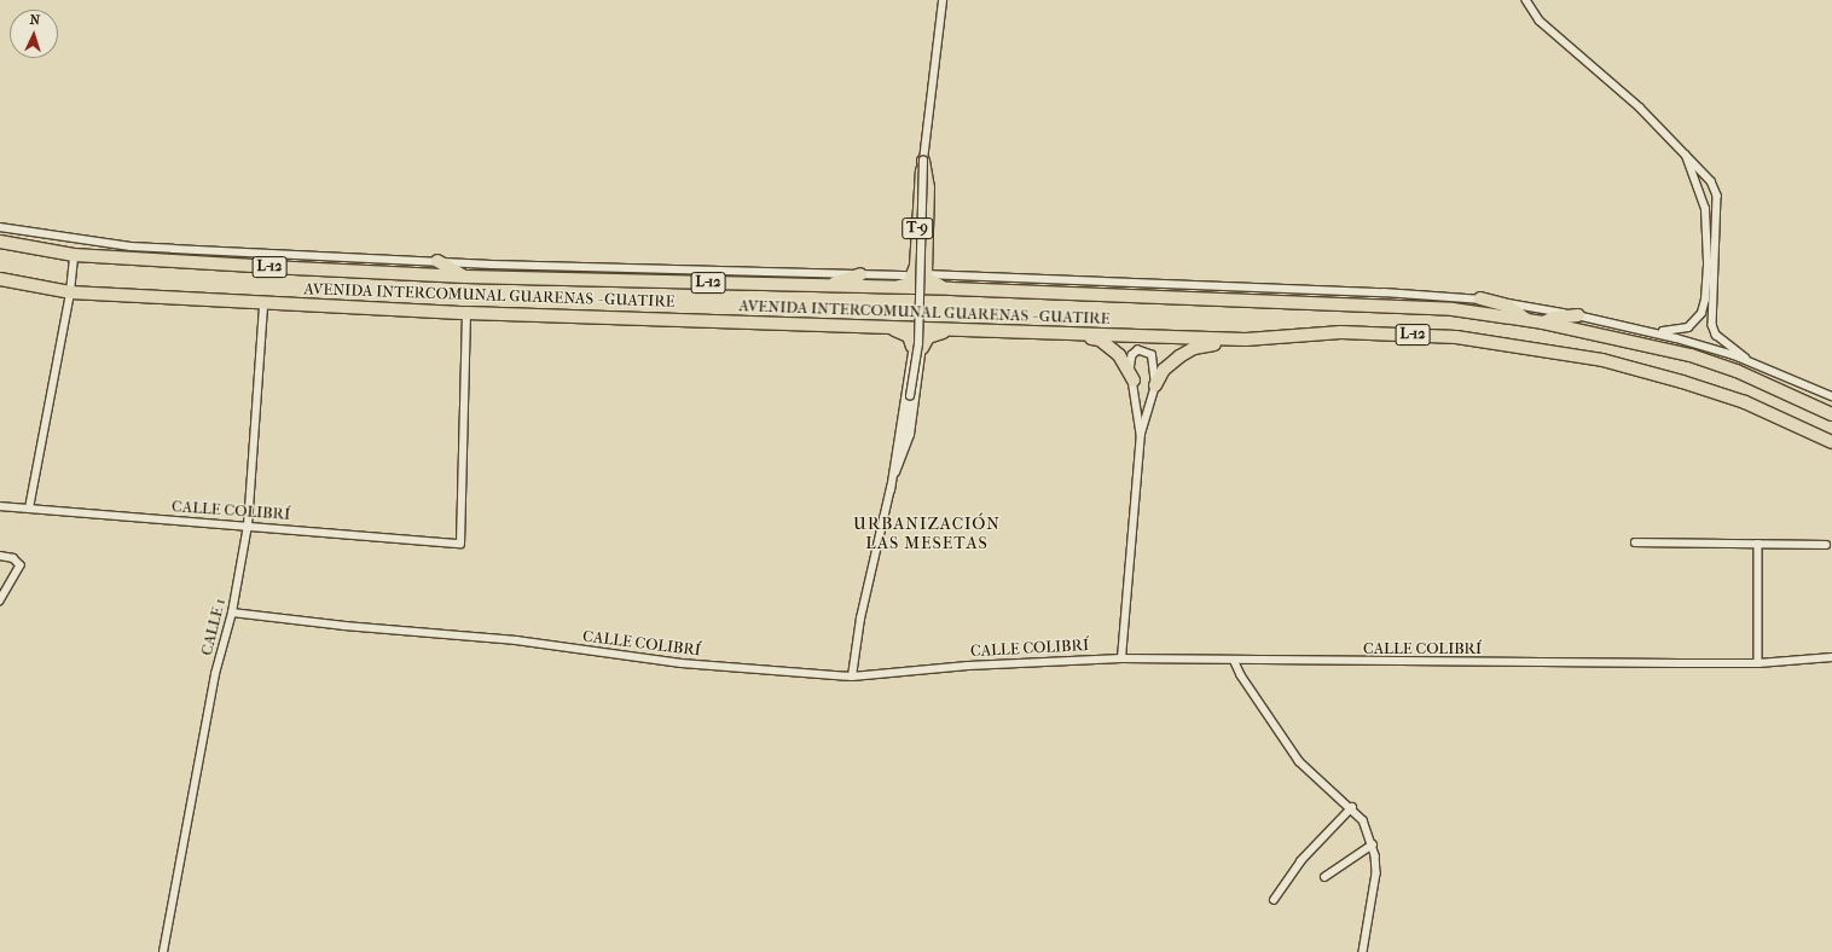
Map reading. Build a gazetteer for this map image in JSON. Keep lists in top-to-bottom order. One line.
{"streets":{"highway":["T-9","L-12","AVENIDA INTERCOMUNAL GUARENAS - GUATIRE"],"street":["CALLE COLIBRÍ","CALLE 1"]},"crossings":[["T-9","AVENIDA INTERCOMUNAL GUARENAS - GUATIRE"],["AVENIDA INTERCOMUNAL GUARENAS - GUATIRE","CALLE COLIBRÍ"],["AVENIDA INTERCOMUNAL GUARENAS - GUATIRE","CALLE 1"],["CALLE COLIBRÍ","CALLE 1"]],"districts":["URBANIZACIÓN LAS MESETAS"],"north":"top"}
